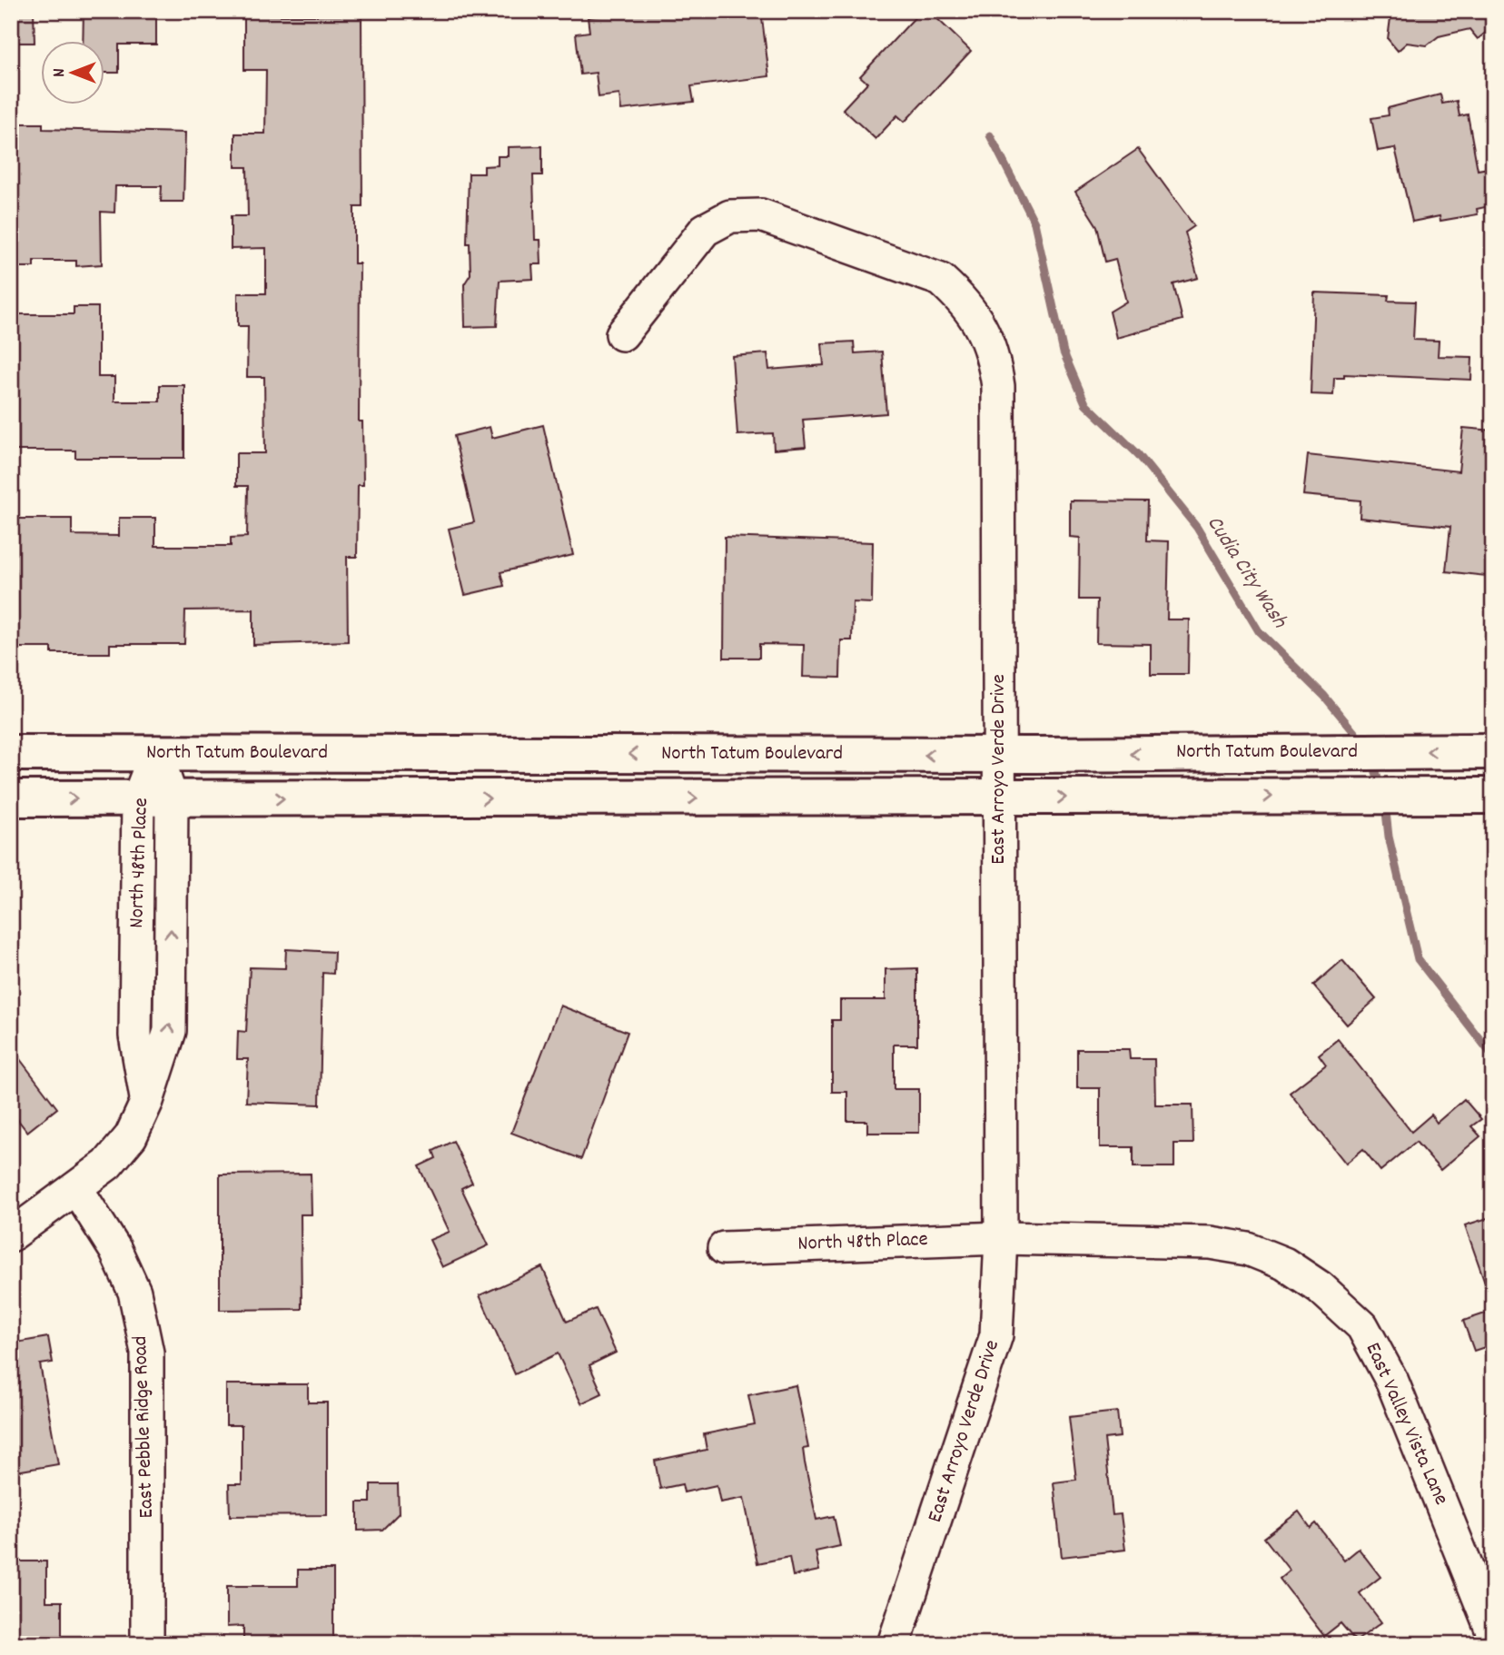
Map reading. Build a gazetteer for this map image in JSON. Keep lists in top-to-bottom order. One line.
{"streets":{"main road":["North Tatum Boulevard"],"street":["East Arroyo Verde Drive","North 48th Place","East Valley Vista Lane","East Pebble Ridge Road"]},"crossings":[["North Tatum Boulevard","East Arroyo Verde Drive"],["North Tatum Boulevard","North 48th Place"],["East Arroyo Verde Drive","North 48th Place"],["East Arroyo Verde Drive","East Valley Vista Lane"],["North 48th Place","East Valley Vista Lane"],["North 48th Place","East Pebble Ridge Road"]],"water":["Cudia City Wash"],"north":"left"}
